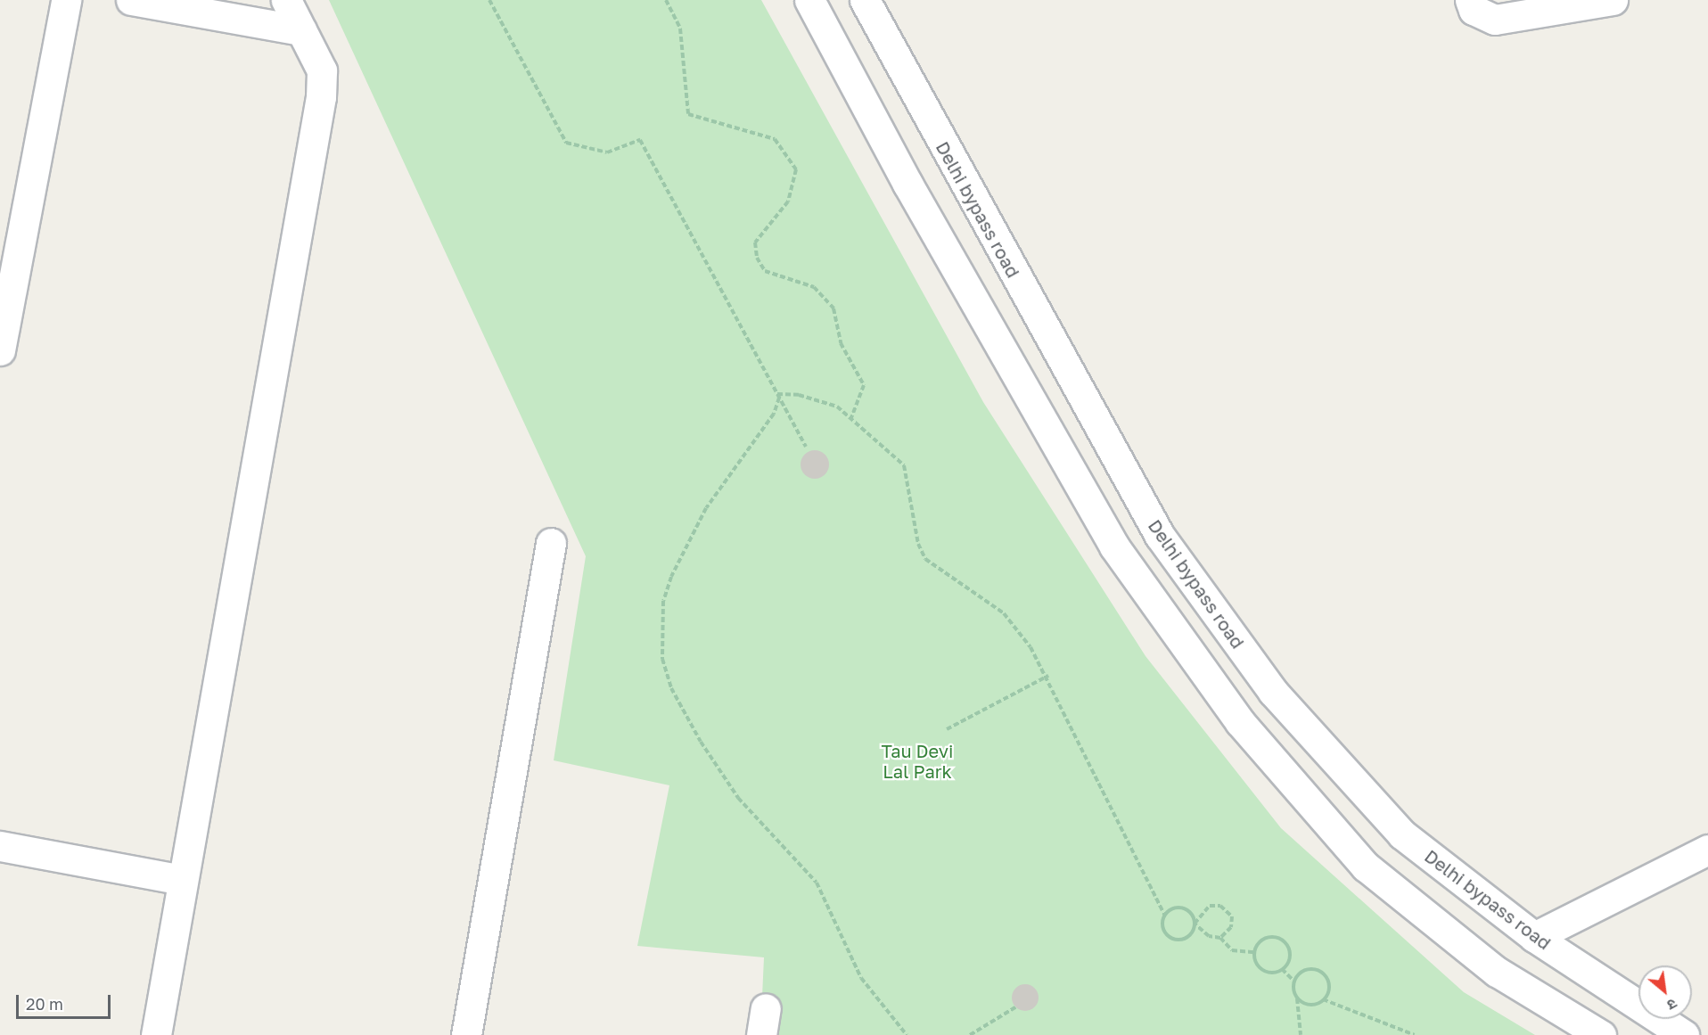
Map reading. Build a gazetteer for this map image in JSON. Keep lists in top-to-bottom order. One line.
{"streets":{"main road":["Delhi bypass road"]},"parks":["Tau Devi Lal Park"],"scale_bar":"20 m","north":"bottom right"}
